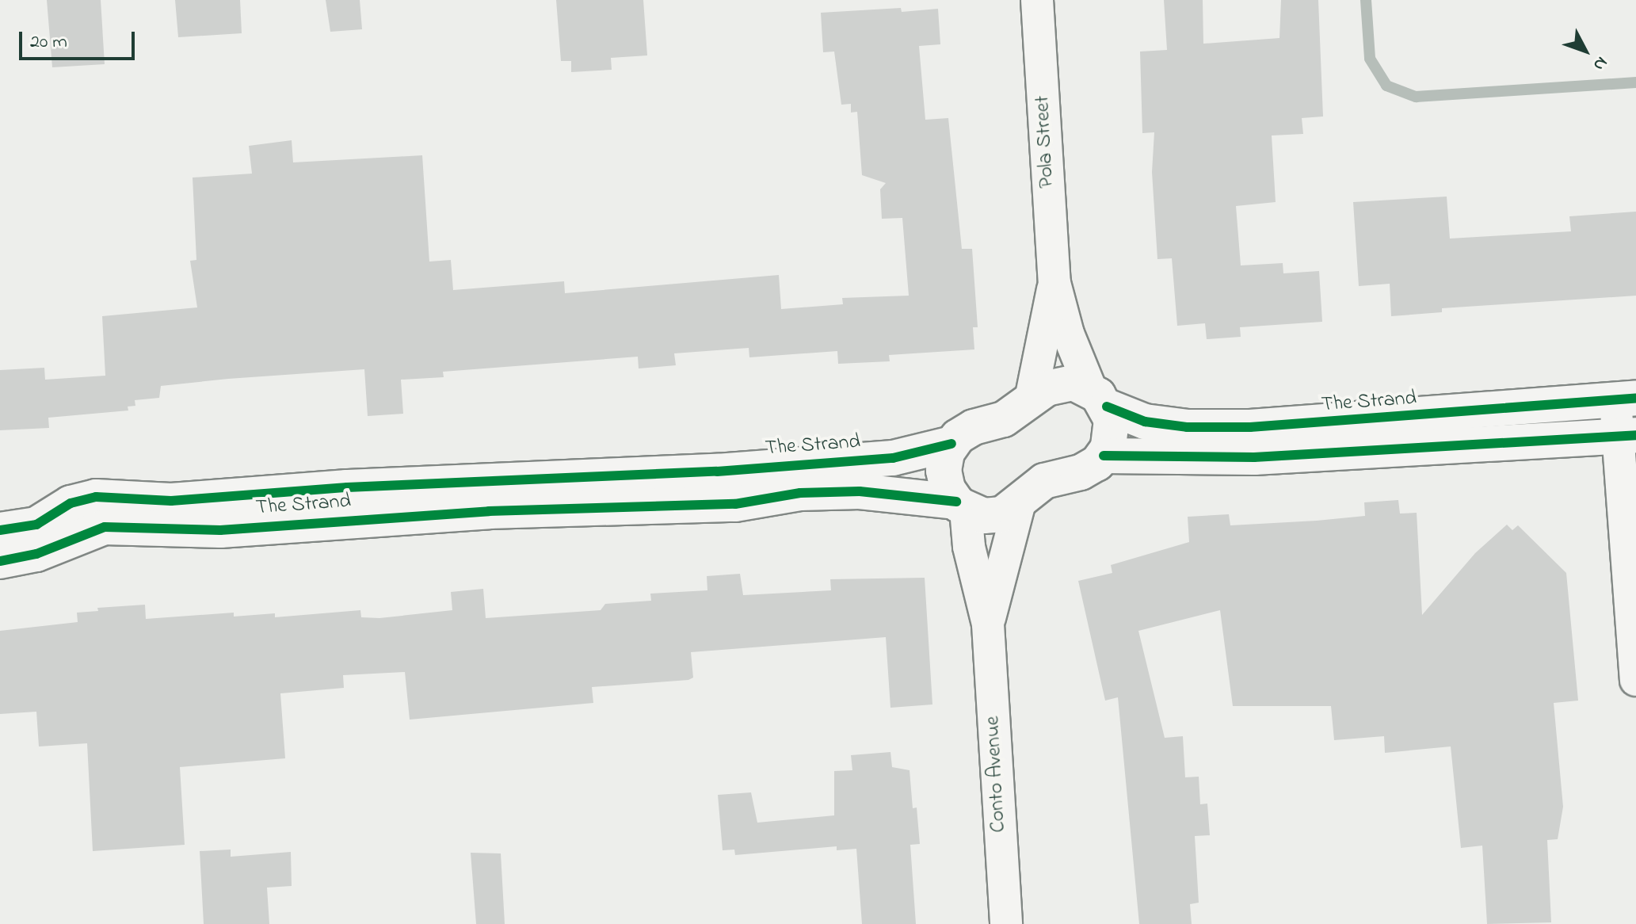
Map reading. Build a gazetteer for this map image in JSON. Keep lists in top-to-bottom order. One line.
{"streets":{"street":["Pola Street","The Strand","Conto Avenue"]},"crossings":[["Pola Street","The Strand"],["The Strand","Conto Avenue"]],"scale_bar":"20 m","north":"bottom right"}
